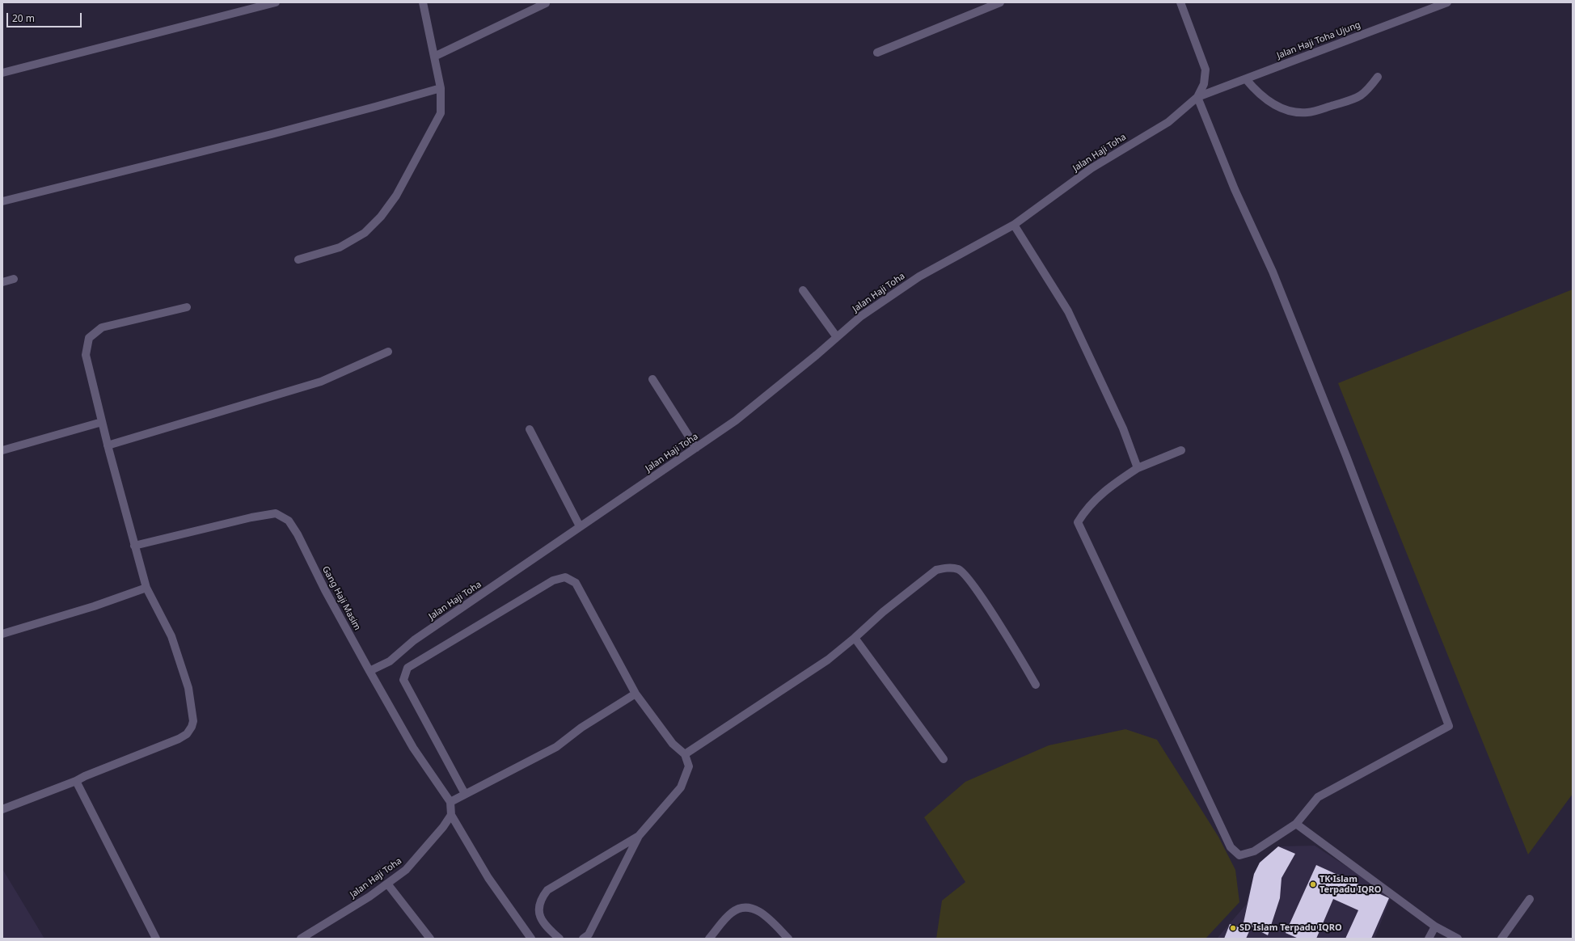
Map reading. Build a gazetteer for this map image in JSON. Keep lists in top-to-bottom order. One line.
{"streets":{"street":["Jalan Haji Toha Ujung","Jalan Haji Toha","Gang Haji Masim"]},"crossings":[["Jalan Haji Toha Ujung","Jalan Haji Toha"],["Jalan Haji Toha","Gang Haji Masim"]],"places":["TK Islam Terpadu IQRO","SD Islam Terpadu IQRO"],"scale_bar":"20 m"}
